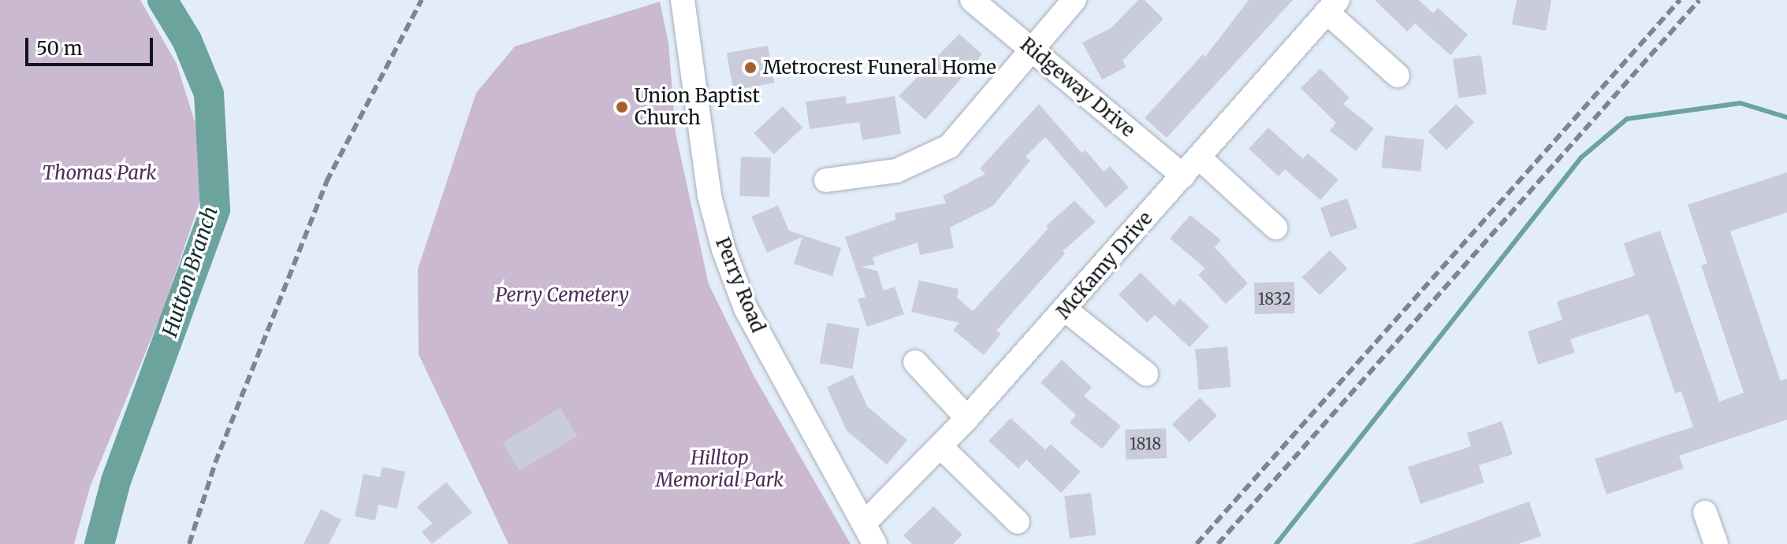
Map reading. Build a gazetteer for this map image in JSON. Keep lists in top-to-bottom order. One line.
{"streets":{"street":["Ridgeway Drive","McKamy Drive","Perry Road"]},"crossings":[["Ridgeway Drive","McKamy Drive"],["McKamy Drive","Perry Road"]],"water":["Hutton Branch"],"parks":["Thomas Park","Perry Cemetery","Hilltop Memorial Park"],"places":["Metrocrest Funeral Home","Union Baptist Church"],"house_numbers":["1832","1818"],"scale_bar":"50 m"}
